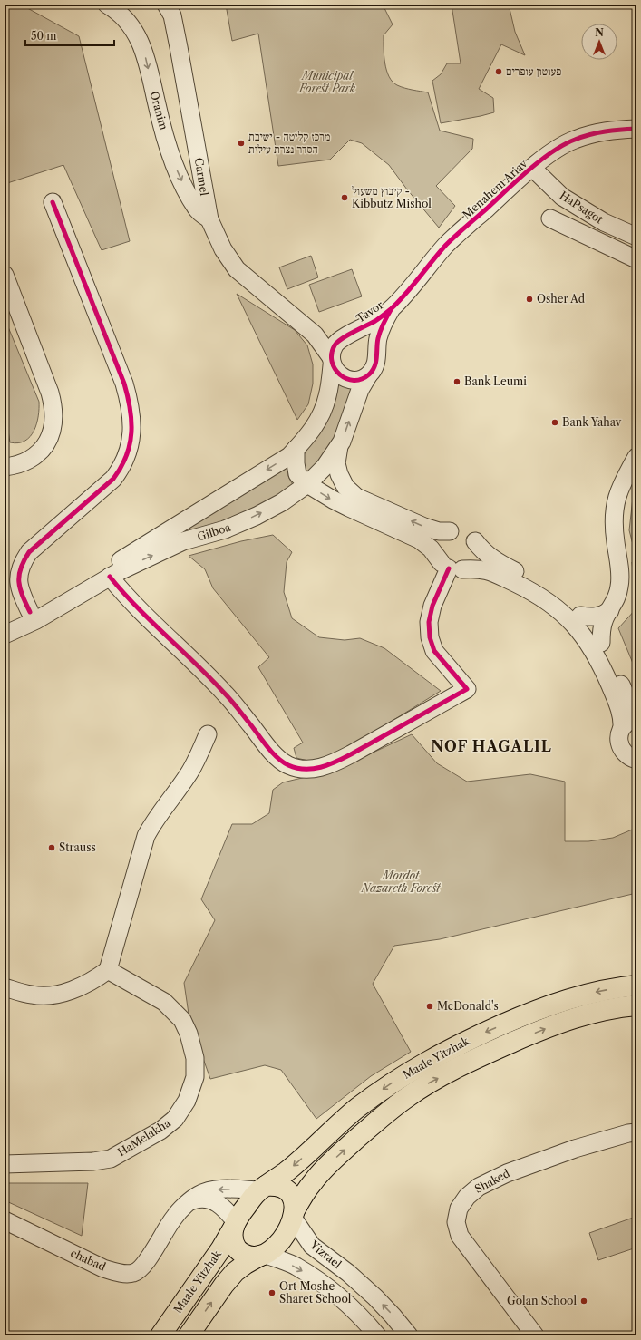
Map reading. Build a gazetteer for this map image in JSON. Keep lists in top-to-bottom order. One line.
{"streets":{"main road":["Maale Yitzhak"],"street":["Oranim","Carmel","Menahem Ariav","HaPsagot","Tavor","Gilboa","HaMelakha","Shaked","Yizrael","chabad"]},"crossings":[["Oranim","Carmel"],["Carmel","Tavor"],["Carmel","Gilboa"],["Menahem Ariav","HaPsagot"],["Menahem Ariav","Tavor"],["Tavor","Gilboa"],["Maale Yitzhak","Yizrael"]],"one_way":["Oranim"],"districts":["NOF HAGALIL"],"parks":["Municipal Forest Park","Mordot Nazareth Forest"],"places":["פעוטון עופרים","מרכז קליטה - ישיבת הסדר נצרת עילית","קיבוץ משעול - Kibbutz Mishol","Osher Ad","Bank Leumi","Bank Yahav","Strauss","McDonald's","Ort Moshe Sharet School","Golan School"],"scale_bar":"50 m","north":"top"}
